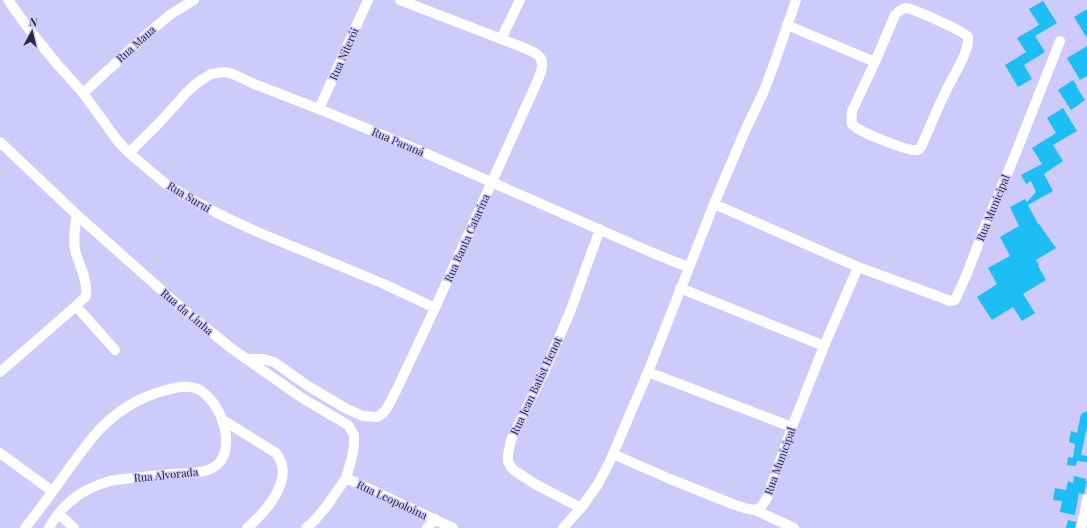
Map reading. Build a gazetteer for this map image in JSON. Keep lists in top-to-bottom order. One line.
{"streets":{"street":["Rua Maua","Rua Niterói","Rua Paraná","Rua Surui","Rua Municipal","Rua Banta Catarina","Rua da Linha","Rua Jean Batist Henot","Rua Alvorada","Rua Leopoloina"]},"crossings":[["Rua Maua","Rua Surui"],["Rua Niterói","Rua Paraná"],["Rua Paraná","Rua Surui"],["Rua Paraná","Rua Banta Catarina"],["Rua Paraná","Rua Jean Batist Henot"],["Rua Surui","Rua Banta Catarina"],["Rua Banta Catarina","Rua da Linha"],["Rua da Linha","Rua Leopoloina"]],"north":"top"}
